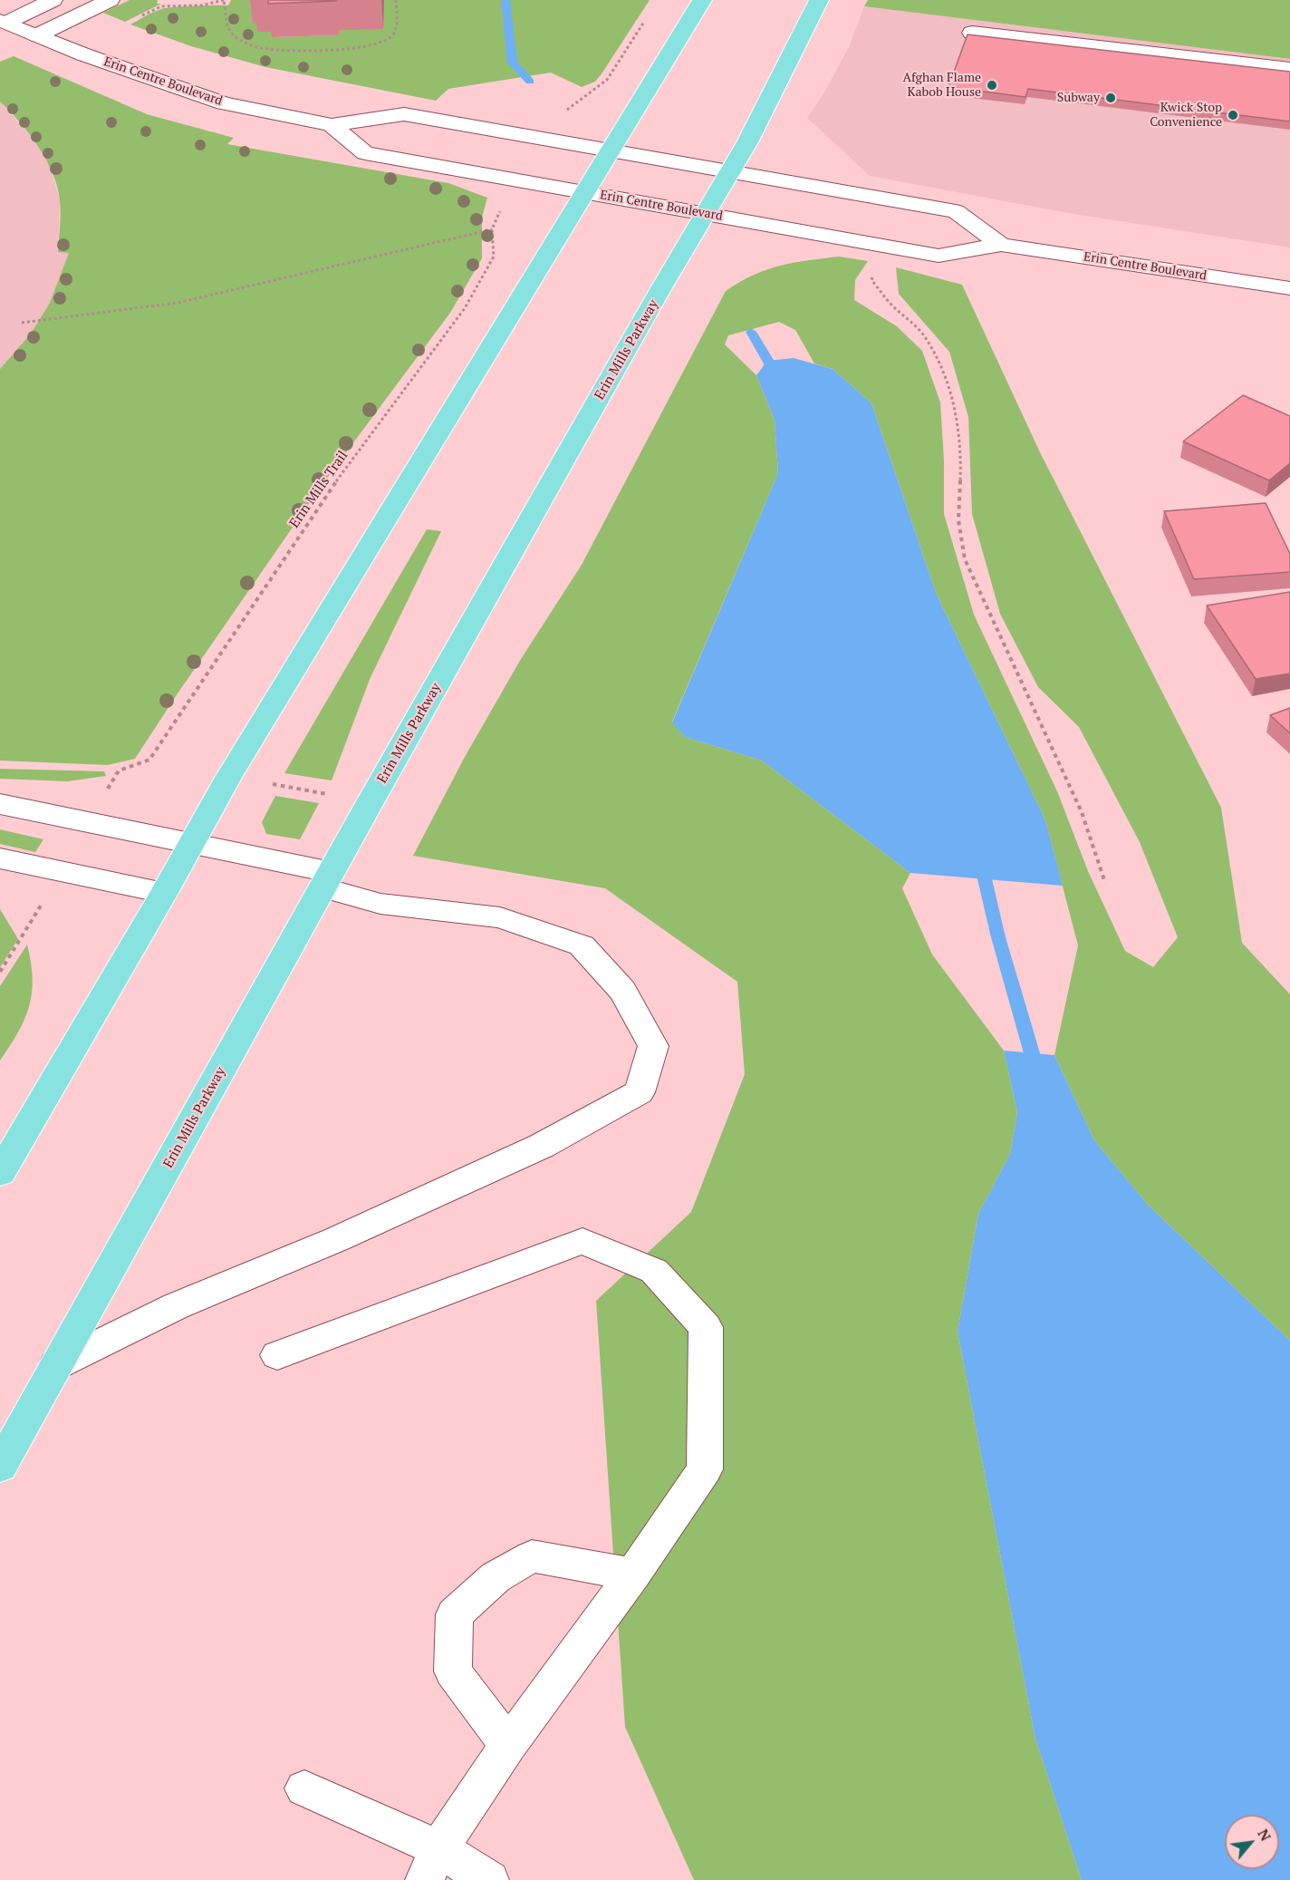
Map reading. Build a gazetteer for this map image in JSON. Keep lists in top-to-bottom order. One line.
{"streets":{"main road":["Erin Mills Parkway"],"street":["Erin Centre Boulevard"],"path":["Erin Mills Trail"]},"crossings":[["Erin Centre Boulevard","Erin Mills Parkway"]],"places":["Afghan Flame Kabob House","Subway","Kwick Stop Convenience"],"north":"top right"}
